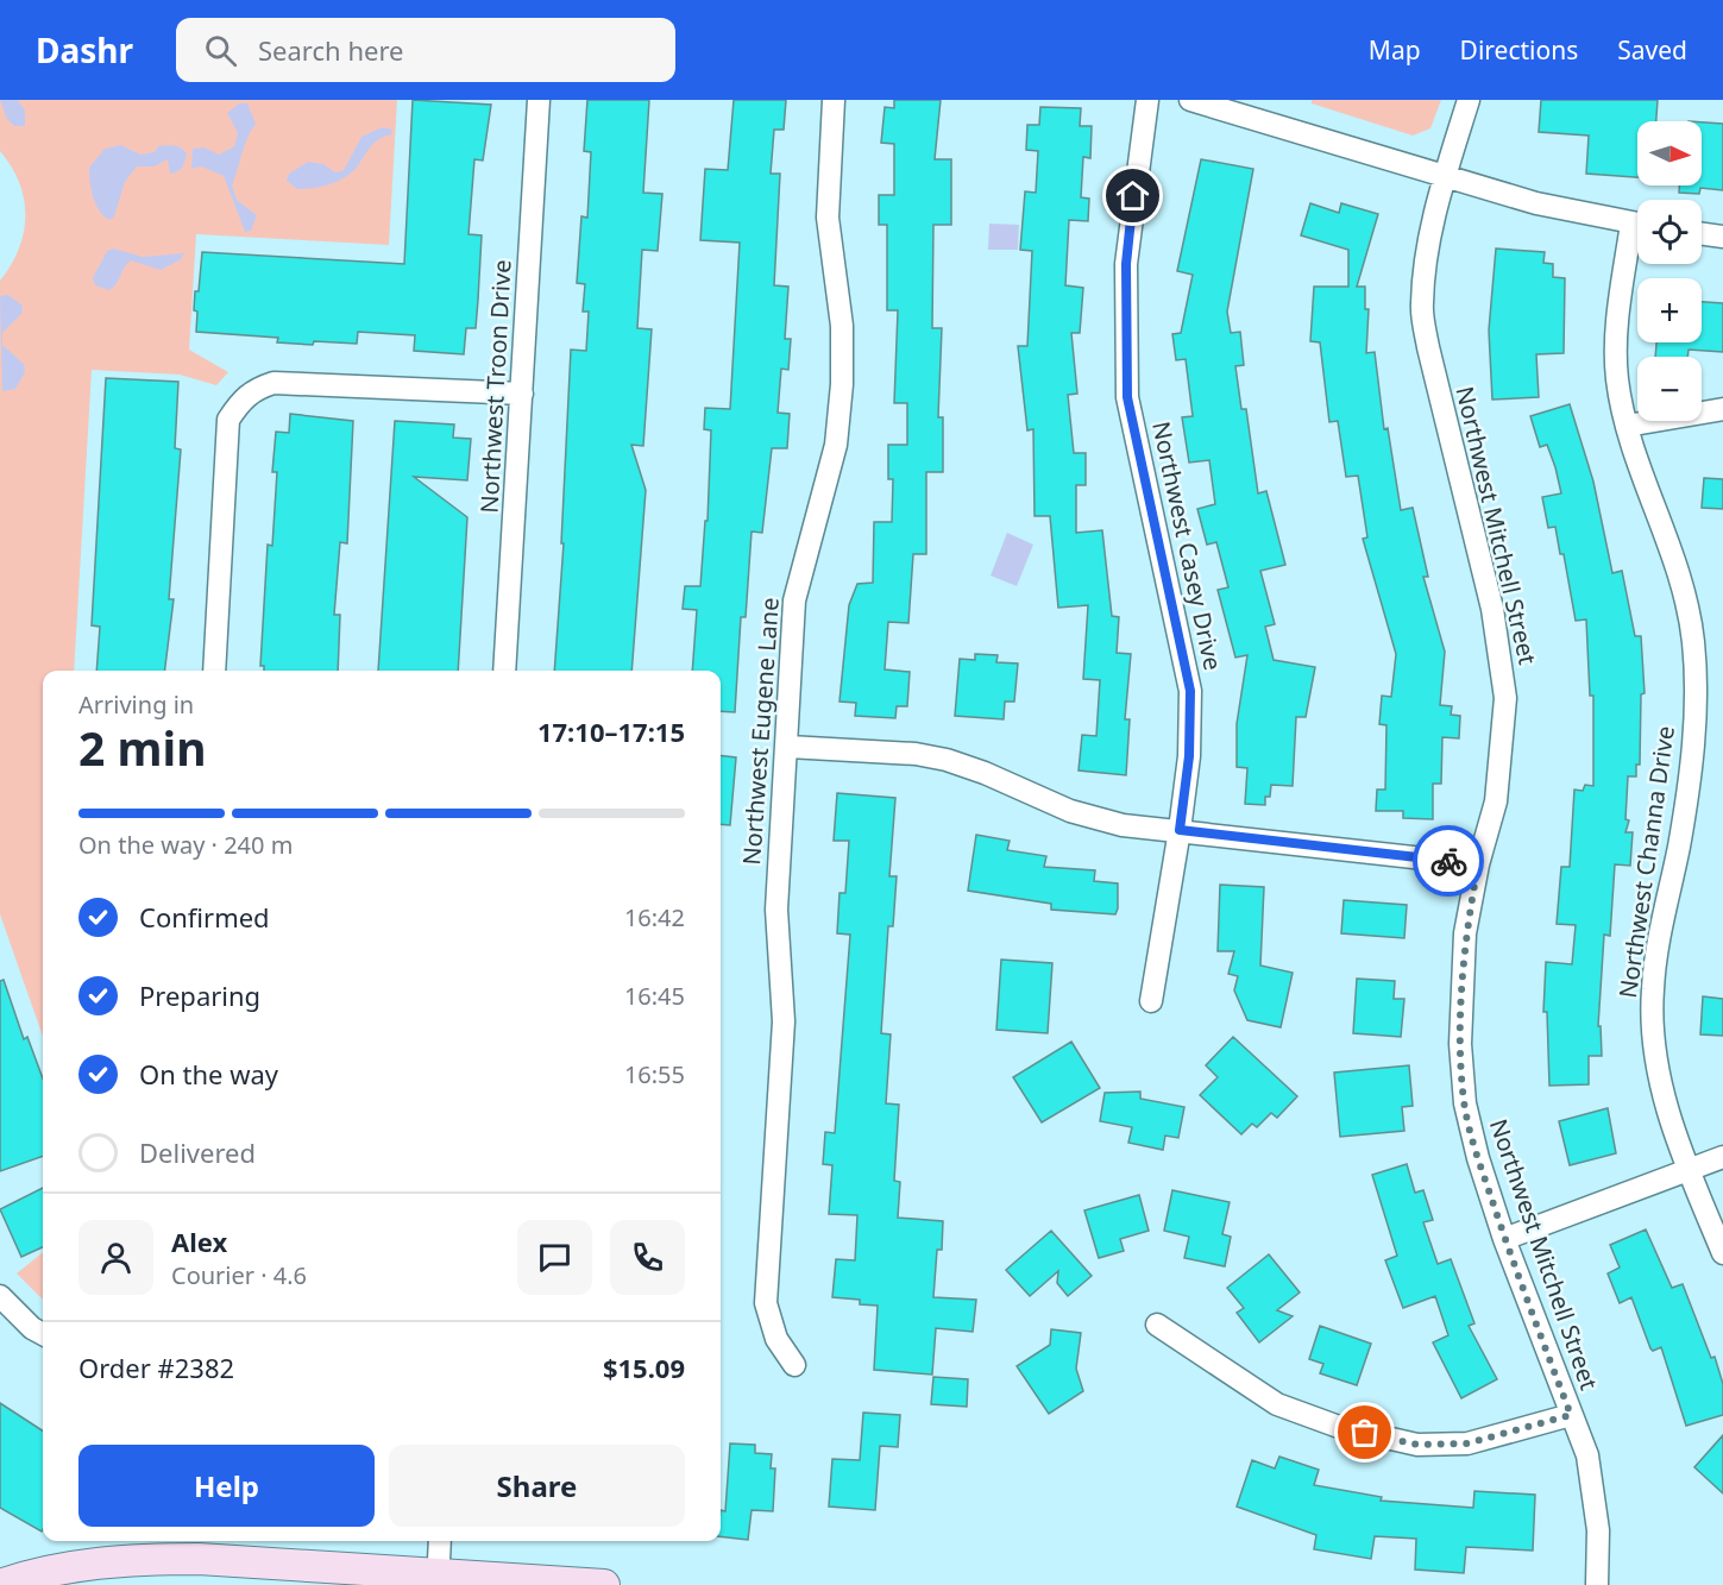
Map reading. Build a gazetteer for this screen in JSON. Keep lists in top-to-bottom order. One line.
{"streets":{"street":["Northwest Troon Drive","Northwest Mitchell Street","Northwest Casey Drive","Northwest Eugene Lane","Northwest Channa Drive"]},"north":"right","page":{"header":"Dashr","search":"Search here","nav":["Map","Directions","Saved"],"map_buttons":["+","−"],"heading":["2 min","Arriving in","17:10–17:15"],"panel":["Alex","Courier · 4.6","Order #2382","$15.09"],"bar":"On the way · 240 m","list":[["Confirmed","16:42"],["Preparing","16:45"],["On the way","16:55"],"Delivered"],"buttons":["Help","Share"]}}
